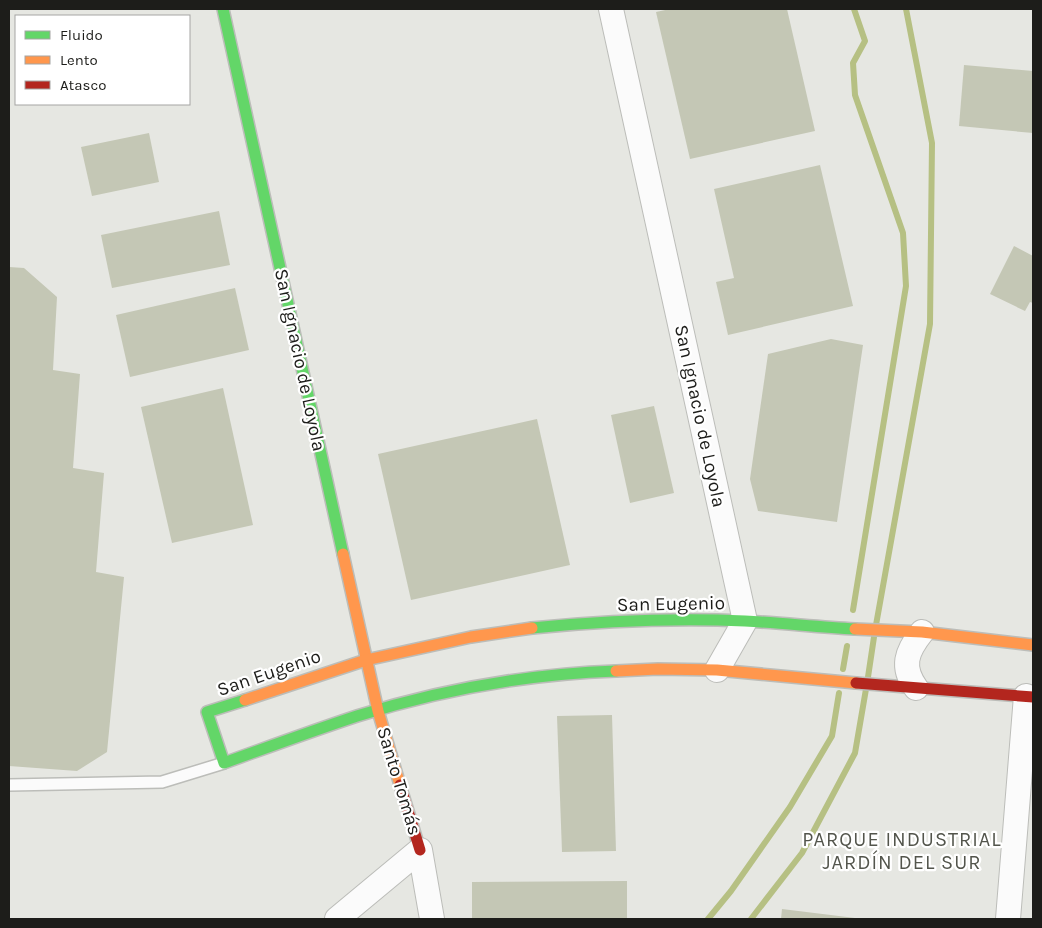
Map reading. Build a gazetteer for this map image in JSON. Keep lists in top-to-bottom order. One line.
{"streets":{"street":["San Ignacio de Loyola","San Eugenio","Santo Tomás"]},"crossings":[["San Ignacio de Loyola","San Eugenio"],["San Ignacio de Loyola","Santo Tomás"]],"districts":["PARQUE INDUSTRIAL JARDÍN DEL SUR"],"legend":["Fluido","Lento","Atasco"]}
